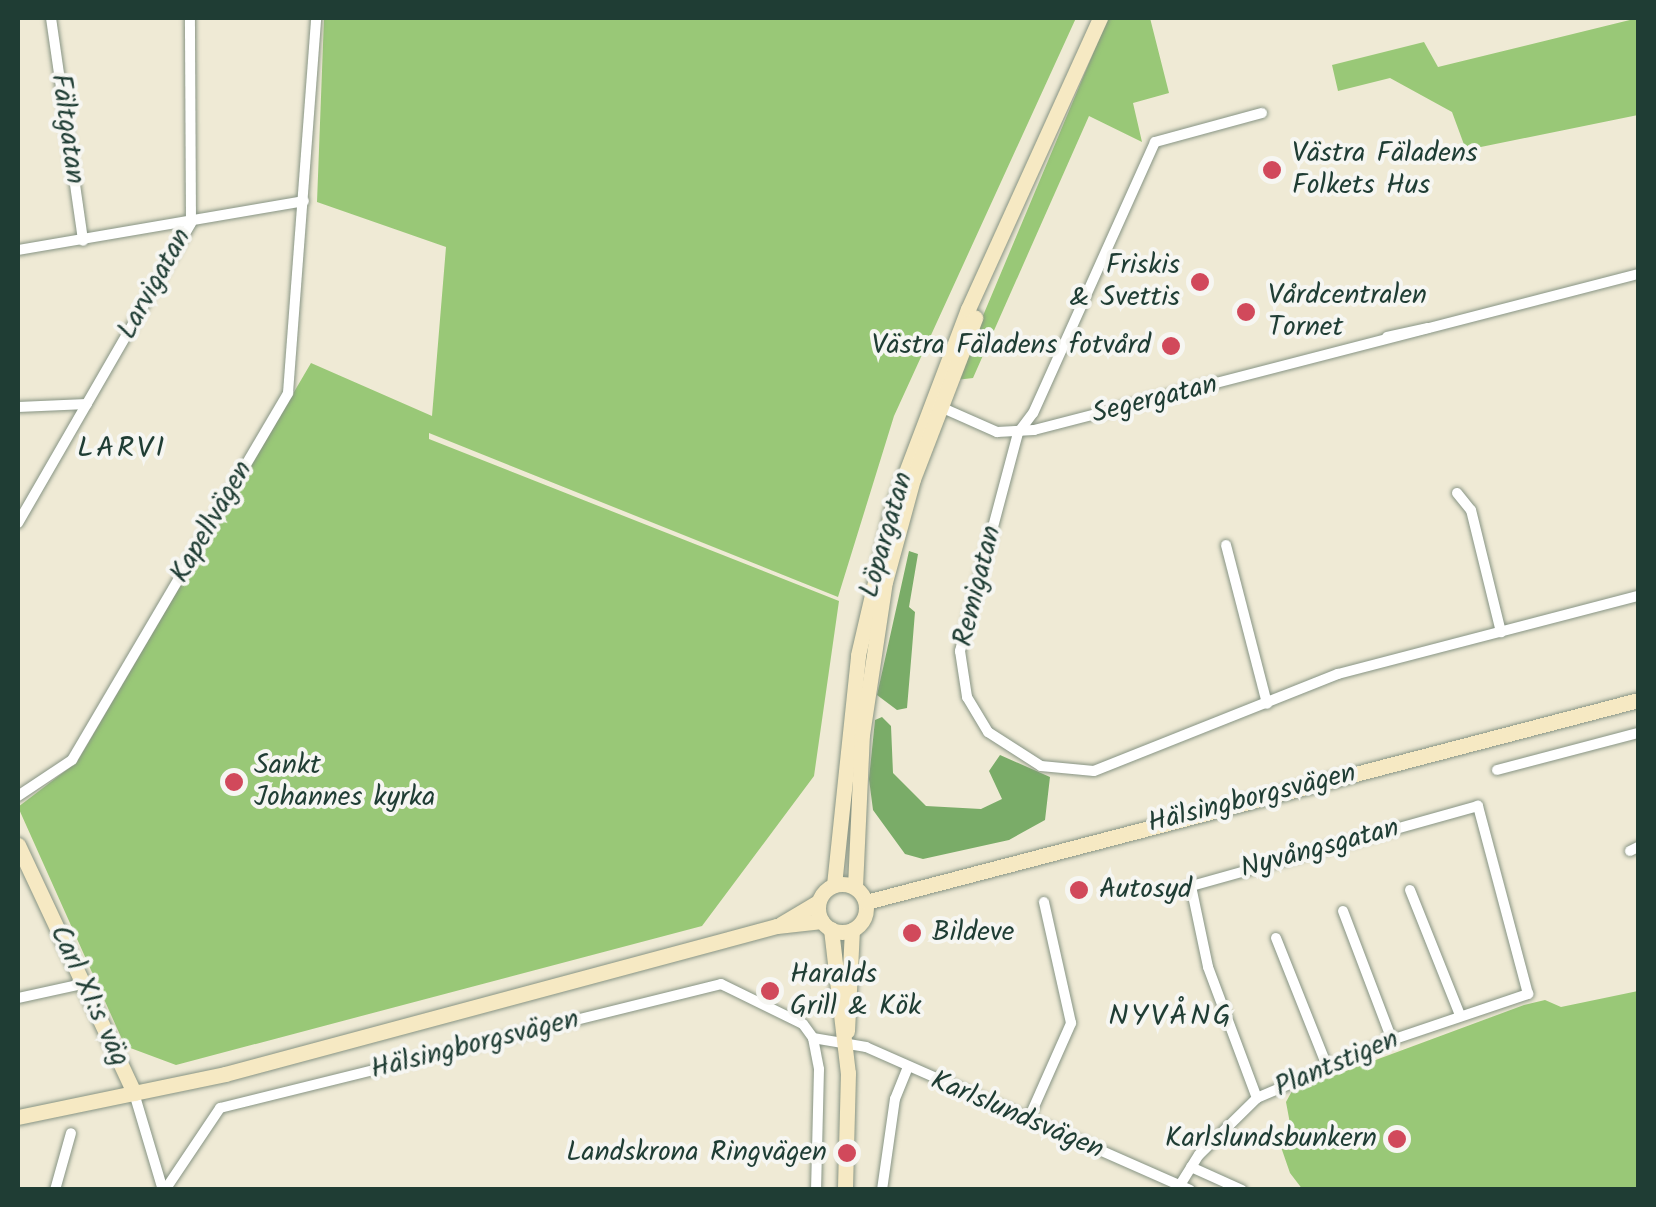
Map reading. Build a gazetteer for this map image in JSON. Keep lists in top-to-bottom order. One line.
{"streets":{"street":["Fältgatan","Larvigatan","Segergatan","Kapellvägen","Löpargatan","Remigatan","Hälsingborgsvägen","Nyvångsgatan","Carl XI:s väg","Plantstigen","Karlslundsvägen"]},"crossings":[["Segergatan","Löpargatan"],["Segergatan","Remigatan"],["Löpargatan","Hälsingborgsvägen"],["Hälsingborgsvägen","Carl XI:s väg"],["Nyvångsgatan","Plantstigen"],["Plantstigen","Karlslundsvägen"]],"districts":["LARVI","NYVÅNG"],"places":["Västra Fäladens Folkets Hus","Friskis & Svettis","Vårdcentralen Tornet","Västra Fäladens fotvård","Sankt Johannes kyrka","Autosyd","Bildeve","Haralds Grill & Kök","Karlslundsbunkern","Landskrona Ringvägen"]}
